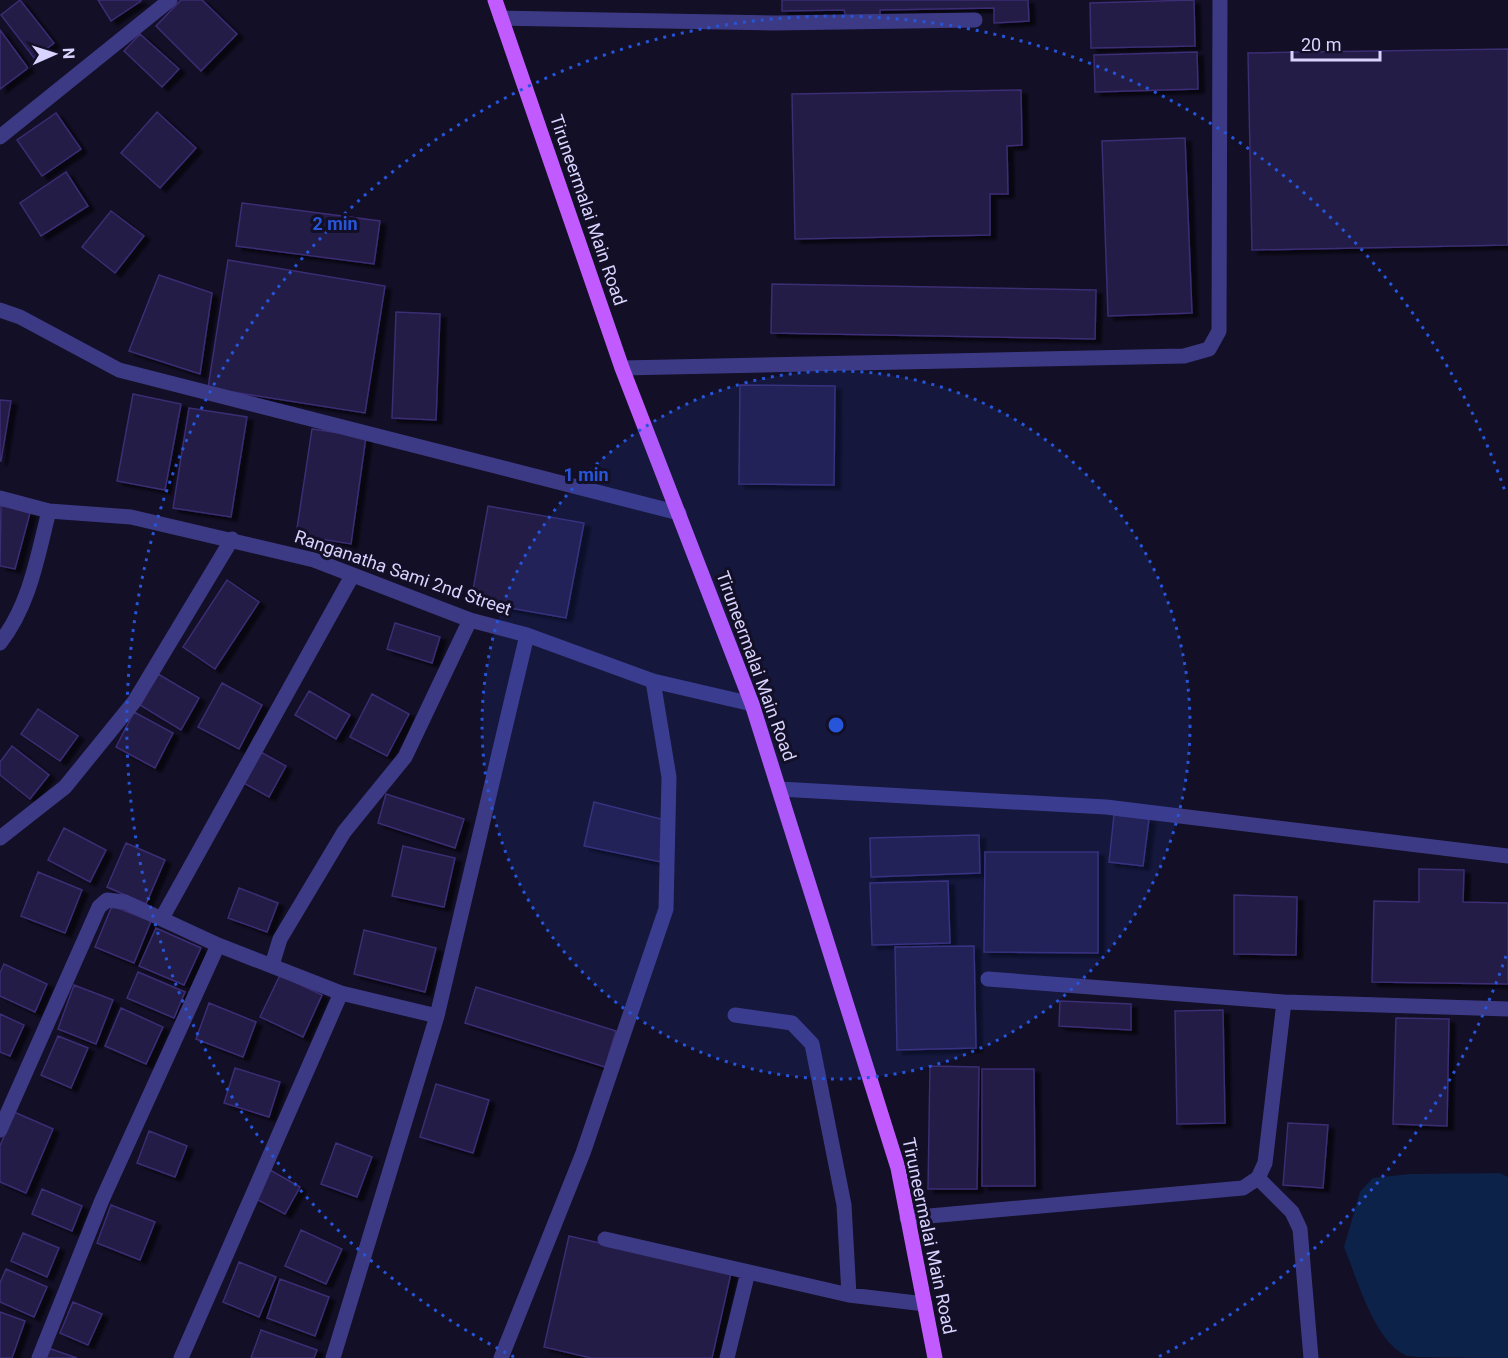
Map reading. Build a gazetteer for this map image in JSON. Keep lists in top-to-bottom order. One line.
{"streets":{"main road":["Tiruneermalai Main Road"],"street":["Ranganatha Sami 2nd Street"]},"crossings":[["Tiruneermalai Main Road","Ranganatha Sami 2nd Street"]],"scale_bar":"20 m","north":"right","rings":["2 min","1 min"]}
